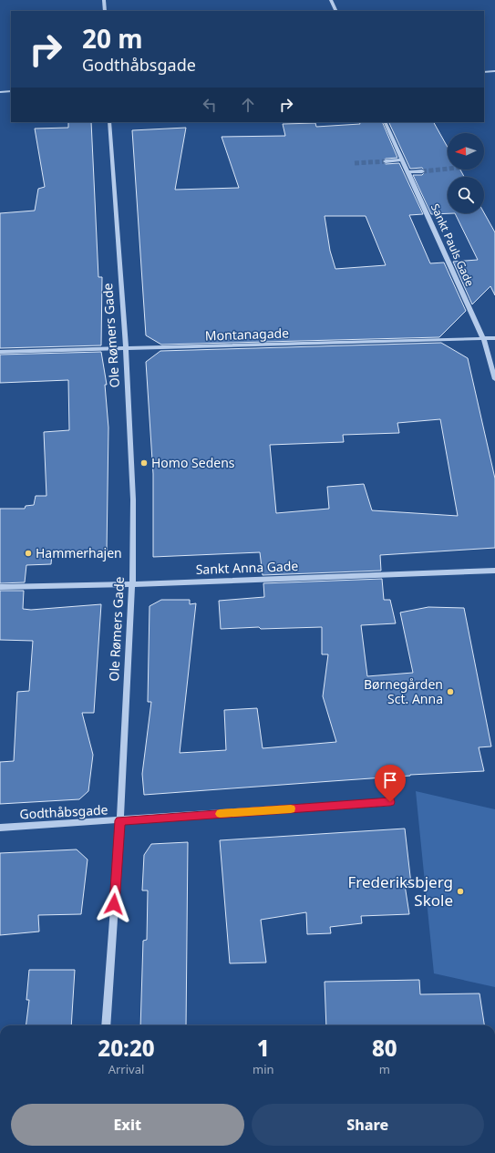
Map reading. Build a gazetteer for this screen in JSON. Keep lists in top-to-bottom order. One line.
{"streets":{"street":["Sankt Pauls Gade","Montanagade","Ole Rømers Gade","Sankt Anna Gade","Godthåbsgade"]},"crossings":[["Sankt Pauls Gade","Montanagade"],["Montanagade","Ole Rømers Gade"],["Ole Rømers Gade","Sankt Anna Gade"],["Ole Rømers Gade","Godthåbsgade"]],"places":["Homo Sedens","Hammerhajen","Børnegården Sct. Anna","Frederiksbjerg Skole"],"north":"left","page":{"turn":["20 m","Godthåbsgade"],"eta":["20:20","Arrival","1","min","80","m"],"buttons":["Exit","Share"]}}
